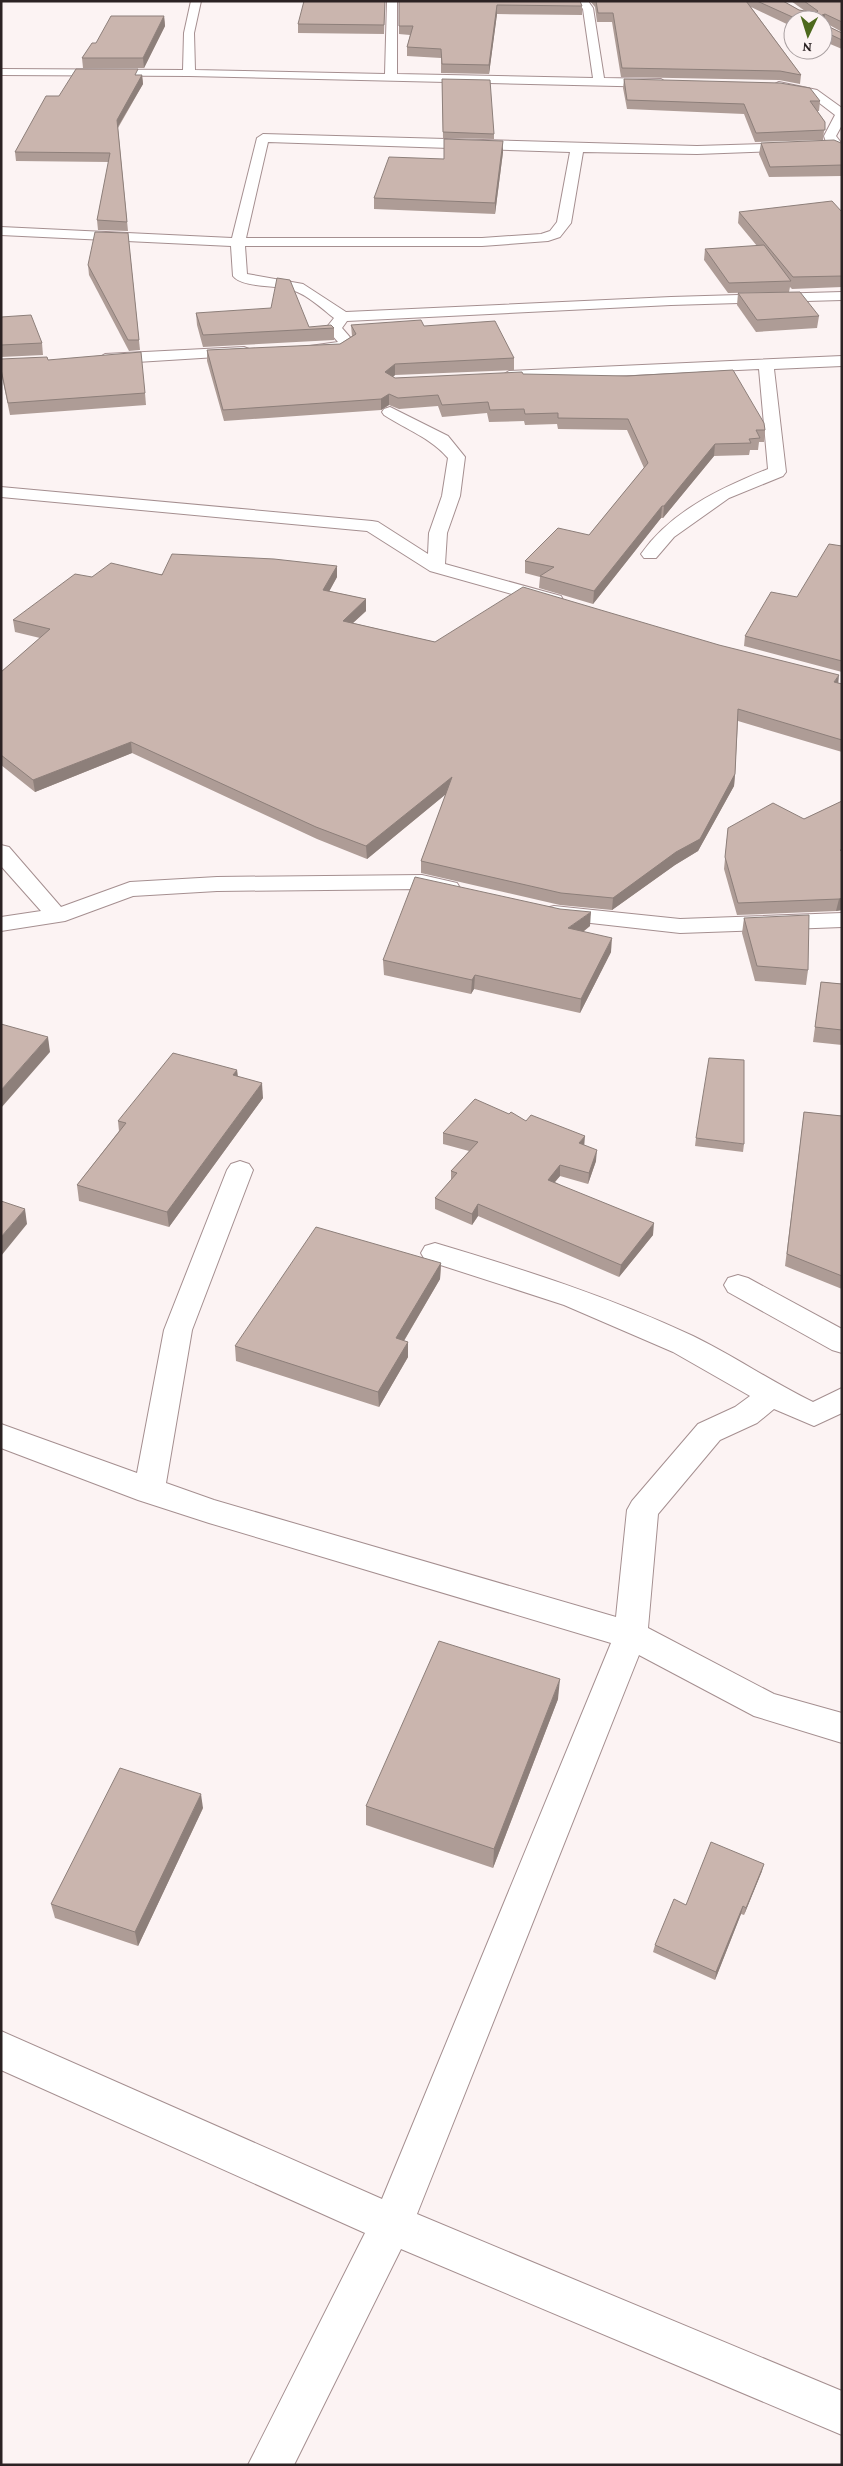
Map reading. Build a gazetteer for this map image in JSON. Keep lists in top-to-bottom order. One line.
{"north":"bottom"}
